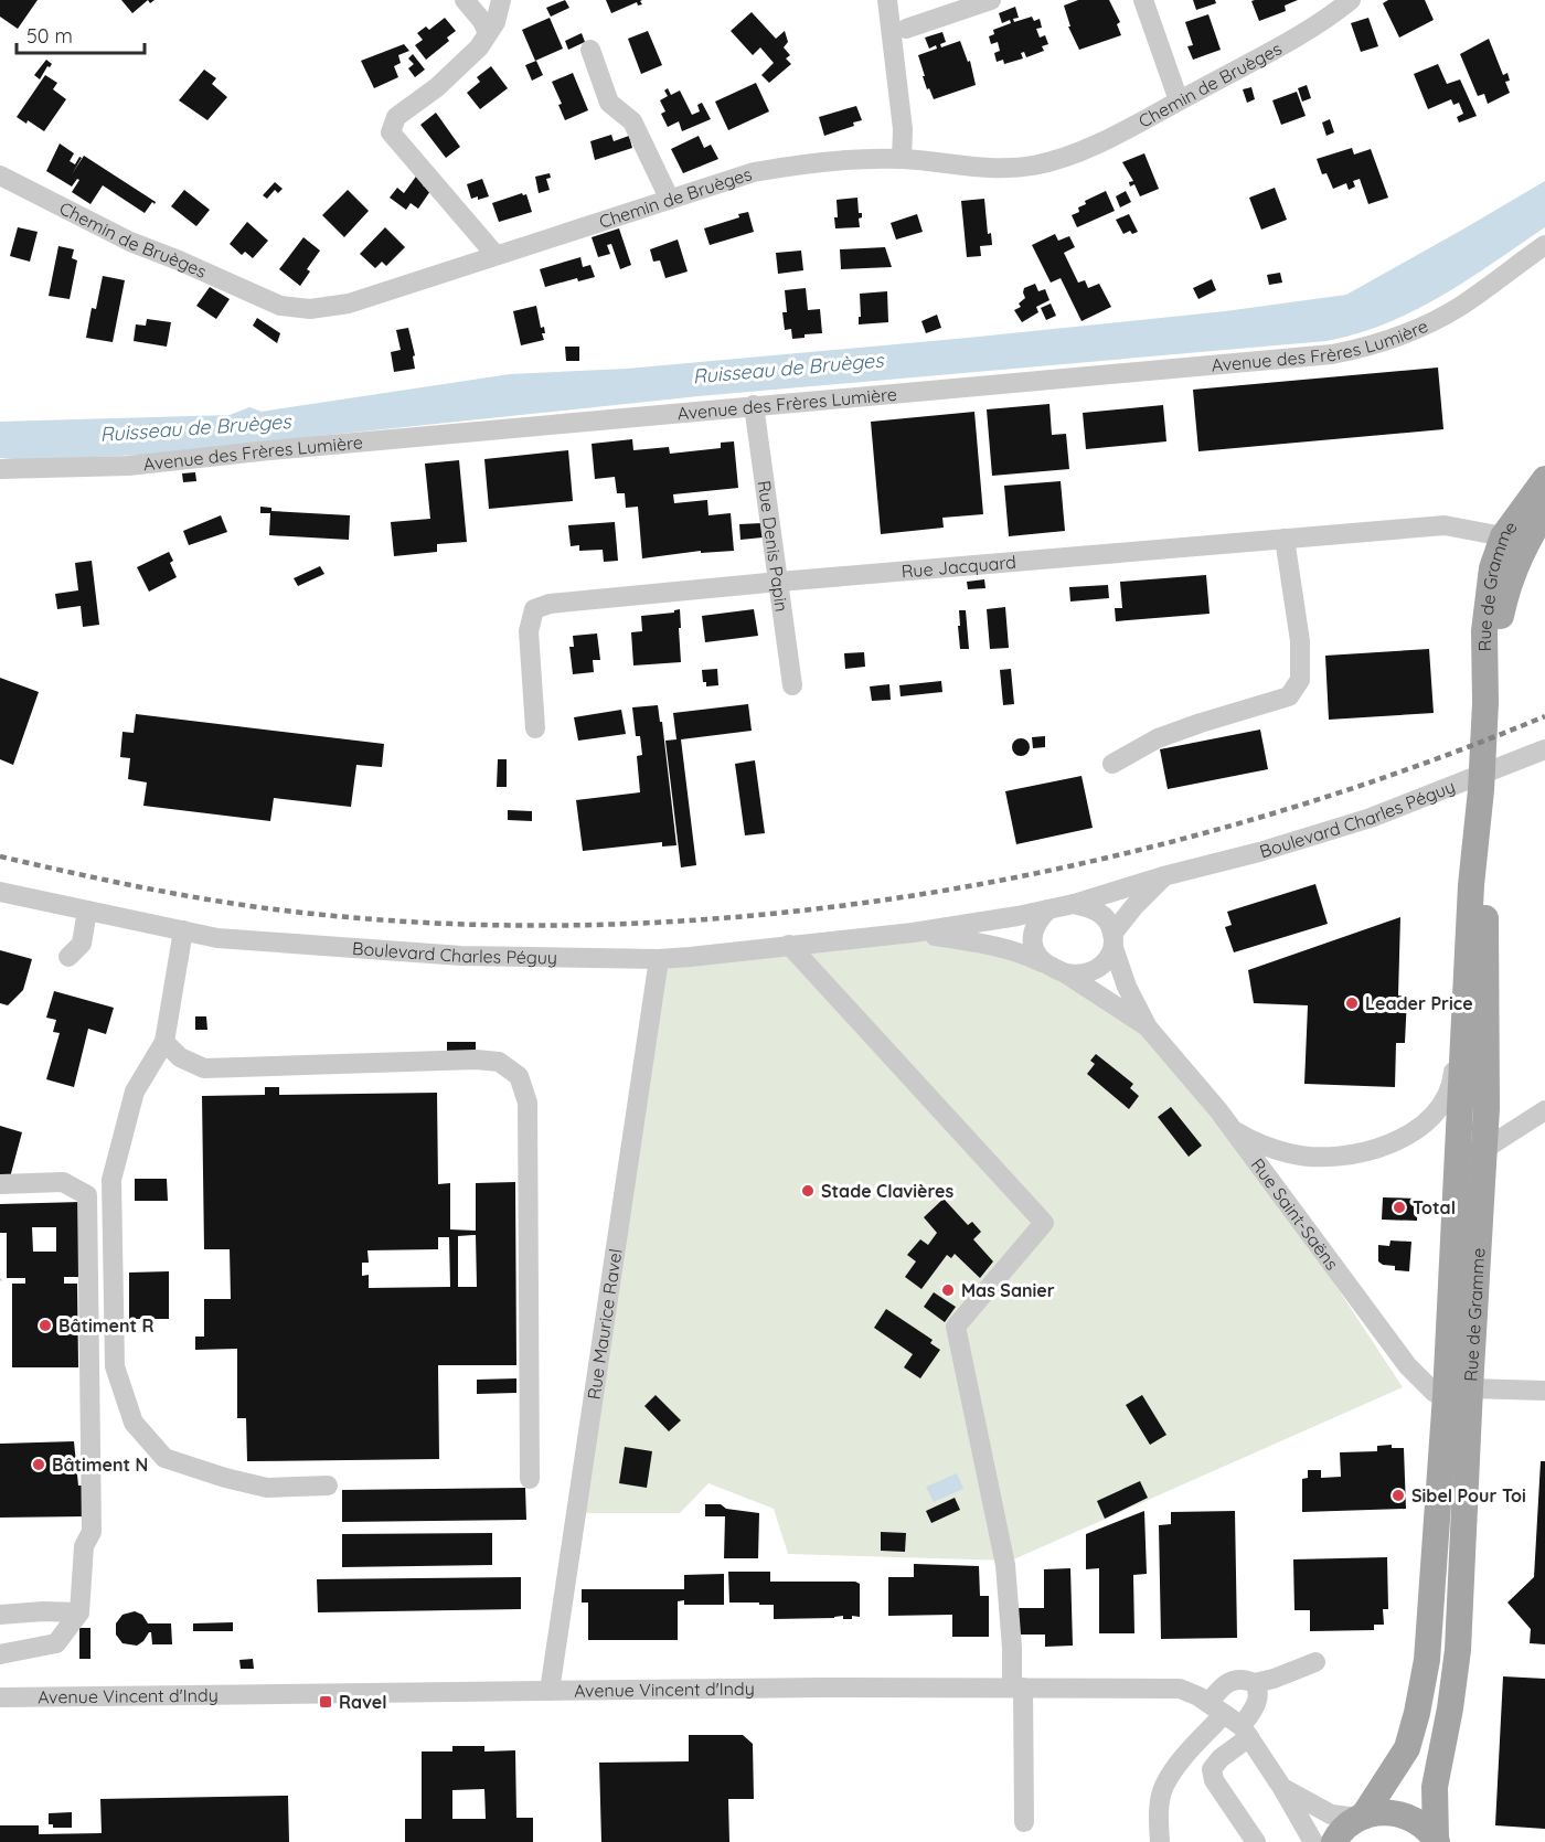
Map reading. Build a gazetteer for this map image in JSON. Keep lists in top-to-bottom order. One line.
{"streets":{"main road":["Rue de Gramme"],"street":["Chemin de Bruèges","Avenue des Frères Lumière","Rue Denis Papin","Rue Jacquard","Boulevard Charles Péguy","Rue Saint-Saëns","Rue Maurice Ravel","Avenue Vincent d'Indy"]},"crossings":[["Avenue des Frères Lumière","Rue Denis Papin"],["Rue Denis Papin","Rue Jacquard"],["Rue Jacquard","Rue de Gramme"],["Rue de Gramme","Rue Saint-Saëns"],["Rue de Gramme","Avenue Vincent d'Indy"],["Boulevard Charles Péguy","Rue Saint-Saëns"],["Boulevard Charles Péguy","Rue Maurice Ravel"],["Rue Maurice Ravel","Avenue Vincent d'Indy"]],"water":["Ruisseau de Bruèges"],"places":{"other":["Leader Price","Stade Clavières","Total","Mas Sanier","Bâtiment R","Bâtiment N","Sibel Pour Toi"],"transit":["Ravel"]},"scale_bar":"50 m"}
